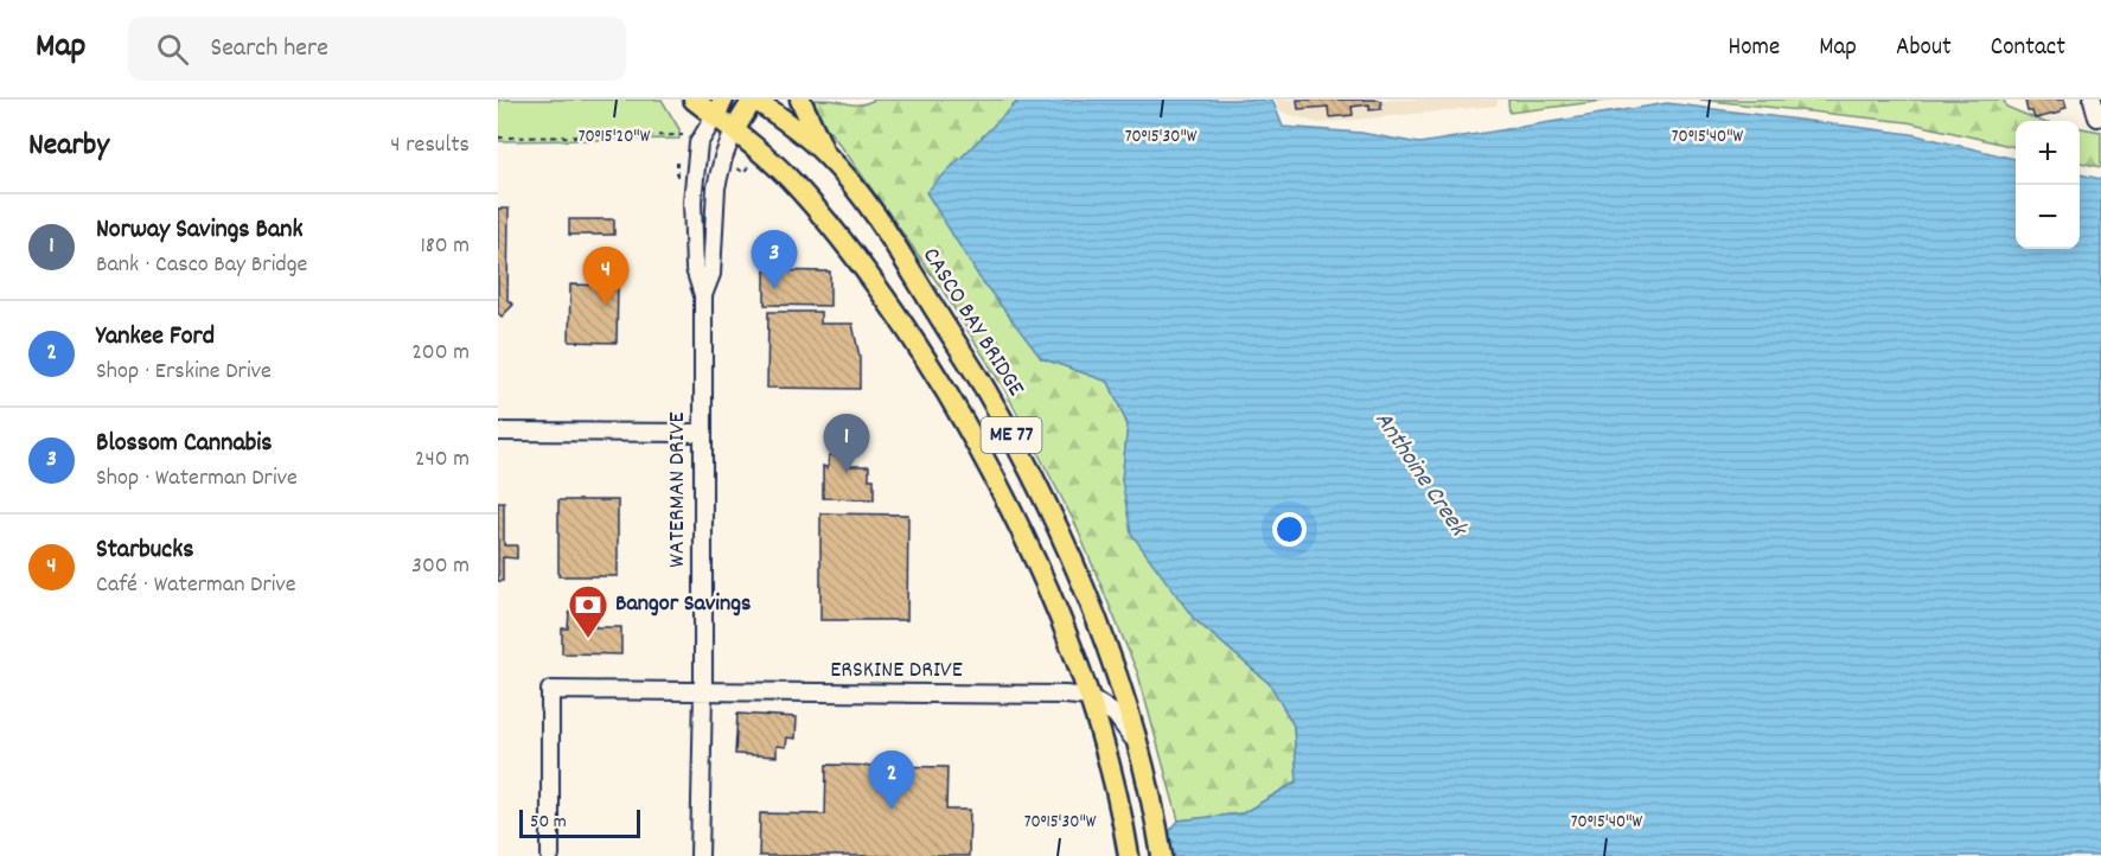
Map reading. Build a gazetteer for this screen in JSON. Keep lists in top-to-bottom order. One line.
{"streets":{"main road":["CASCO BAY BRIDGE","ME 77","WATERMAN DRIVE"],"street":["ERSKINE DRIVE"]},"crossings":[["CASCO BAY BRIDGE","WATERMAN DRIVE"],["ME 77","WATERMAN DRIVE"],["ME 77","ERSKINE DRIVE"],["WATERMAN DRIVE","ERSKINE DRIVE"]],"water":["Anthoine Creek"],"places":{"bank":["Bangor Savings"]},"scale_bar":"50 m","page":{"header":"Map","search":"Search here","nav":["Home","Map","About","Contact"],"heading":["Nearby","4 results"],"map_buttons":["+","−"],"list":[{"mark":"1","name":"Norway Savings Bank","note":"Bank · Casco Bay Bridge","value":"180 m"},{"mark":"2","name":"Yankee Ford","note":"Shop · Erskine Drive","value":"200 m"},{"mark":"3","name":"Blossom Cannabis","note":"Shop · Waterman Drive","value":"240 m"},{"mark":"4","name":"Starbucks","note":"Café · Waterman Drive","value":"300 m"}],"pins":["3","4","1","2"],"scale":"50 m"},"coordinates":["70°15'20\"W","70°15'30\"W","70°15'40\"W"]}
